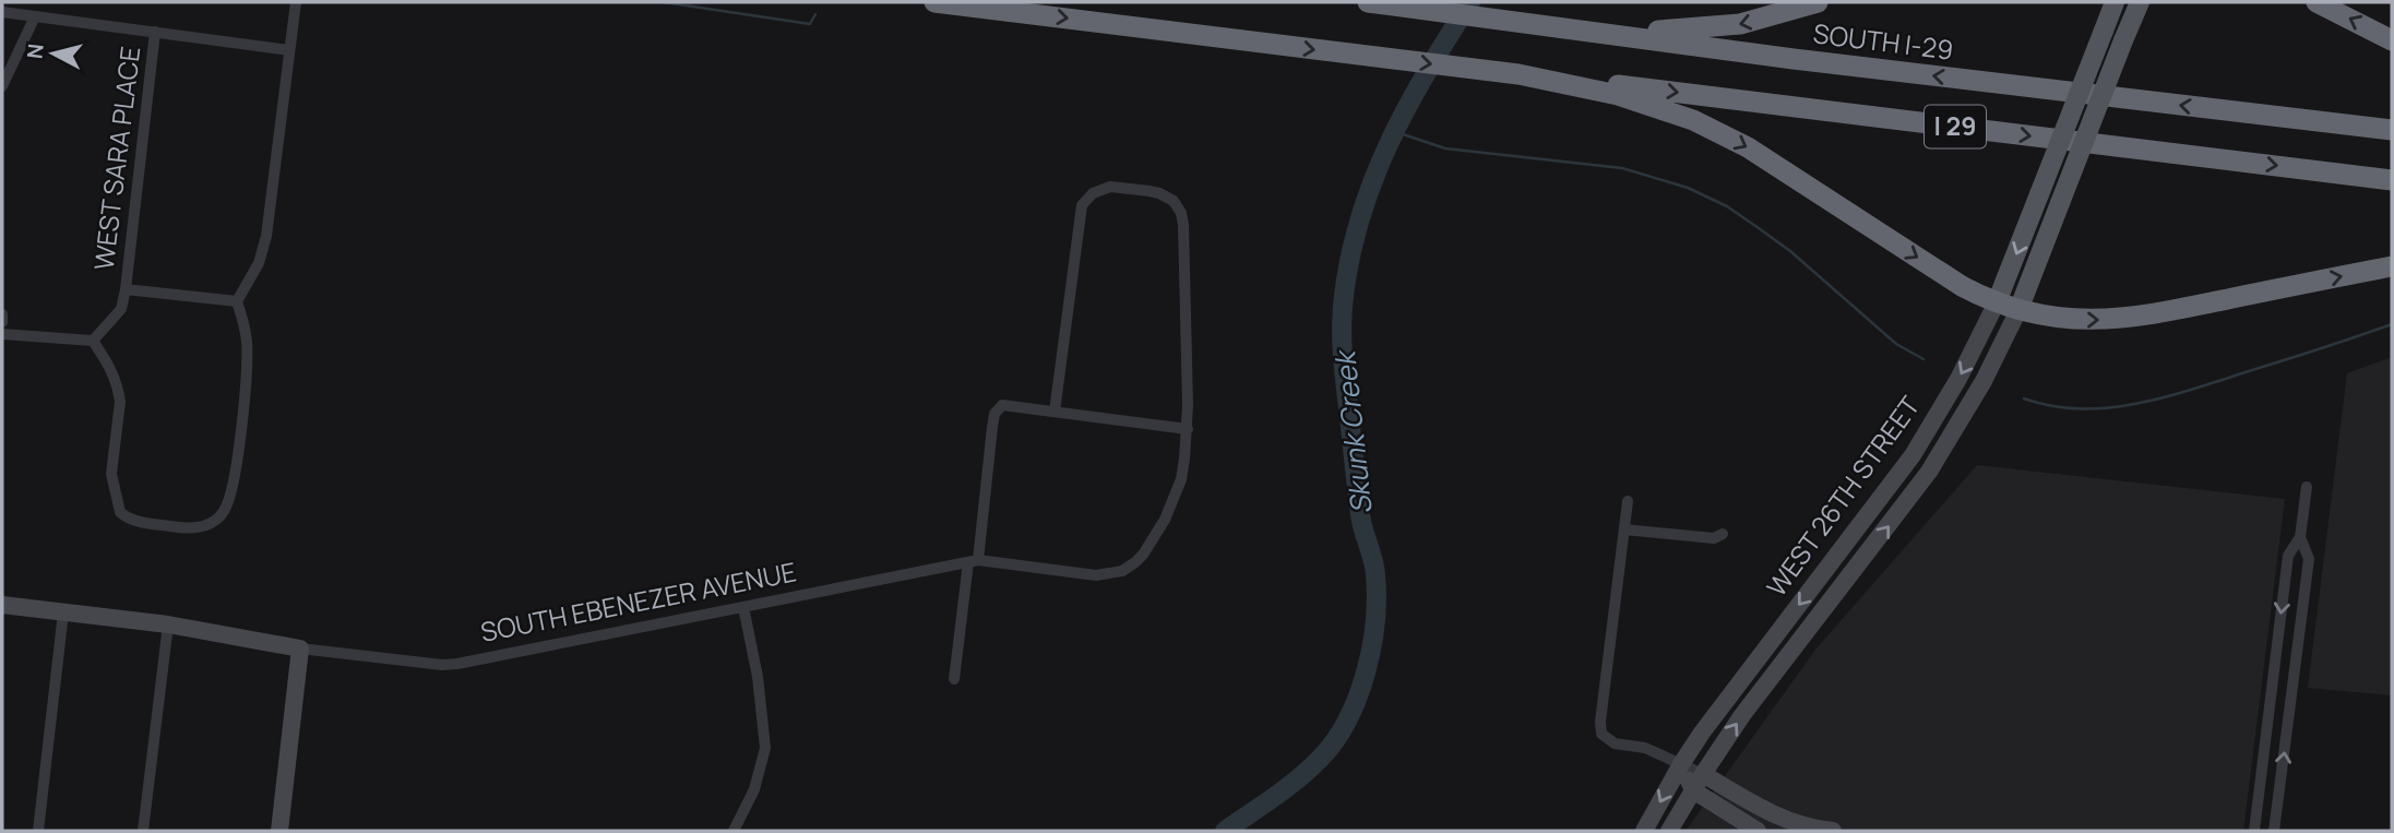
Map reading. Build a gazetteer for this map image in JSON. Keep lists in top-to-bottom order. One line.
{"streets":{"highway":["SOUTH I-29","I 29"],"main road":["WEST 26TH STREET","SOUTH EBENEZER AVENUE"],"street":["WEST SARA PLACE"]},"water":["Skunk Creek"],"north":"left"}
